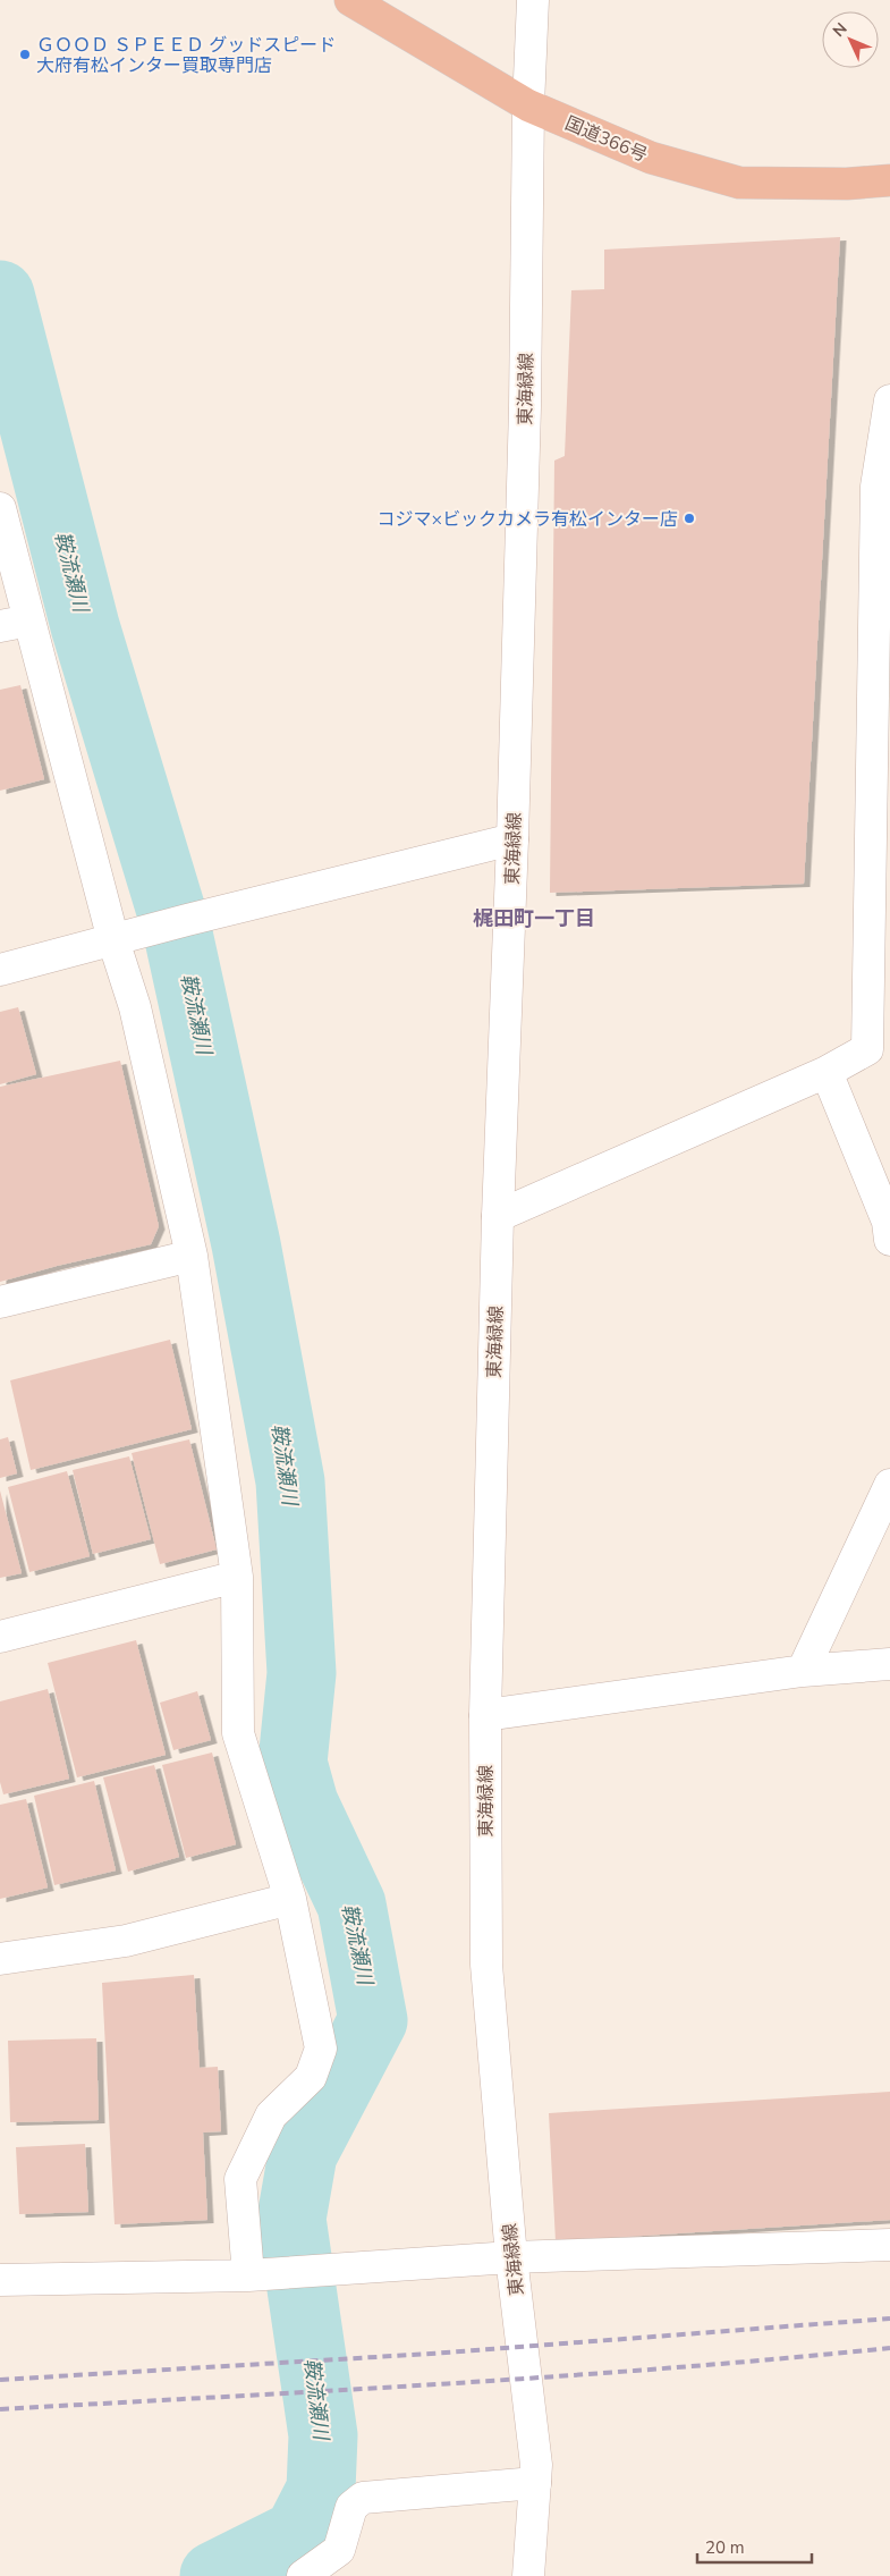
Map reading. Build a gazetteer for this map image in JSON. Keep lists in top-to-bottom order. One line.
{"streets":{"highway":["国道366号"],"street":["東海緑線"]},"crossings":[["国道366号","東海緑線"]],"districts":["梶田町一丁目"],"water":["鞍流瀬川"],"places":["ＧＯＯＤ ＳＰＥＥＤ グッドスピード 大府有松インター買取専門店","コジマ×ビックカメラ有松インター店"],"scale_bar":"20 m","north":"top left"}
